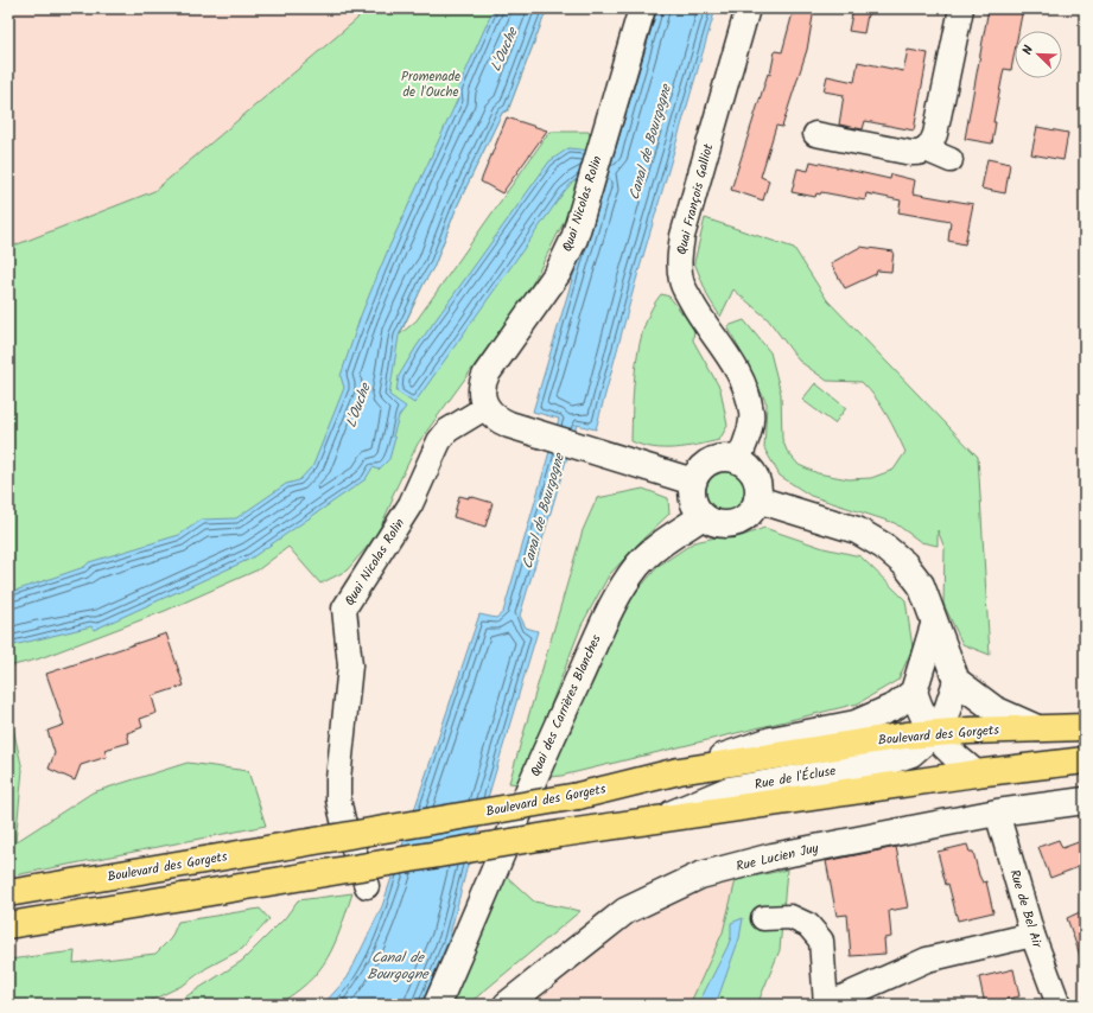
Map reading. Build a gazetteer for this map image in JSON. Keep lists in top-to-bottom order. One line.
{"streets":{"main road":["Boulevard des Gorgets"],"street":["Quai François Galliot","Quai Nicolas Rolin","Quai des Carrières Blanches","Rue de l'Écluse","Rue Lucien Juy","Rue de Bel Air"]},"crossings":[["Quai François Galliot","Quai des Carrières Blanches"],["Boulevard des Gorgets","Rue de l'Écluse"],["Rue Lucien Juy","Rue de Bel Air"]],"water":["L'Ouche","Canal de Bourgogne"],"parks":["Promenade de l'Ouche"],"north":"top left"}
